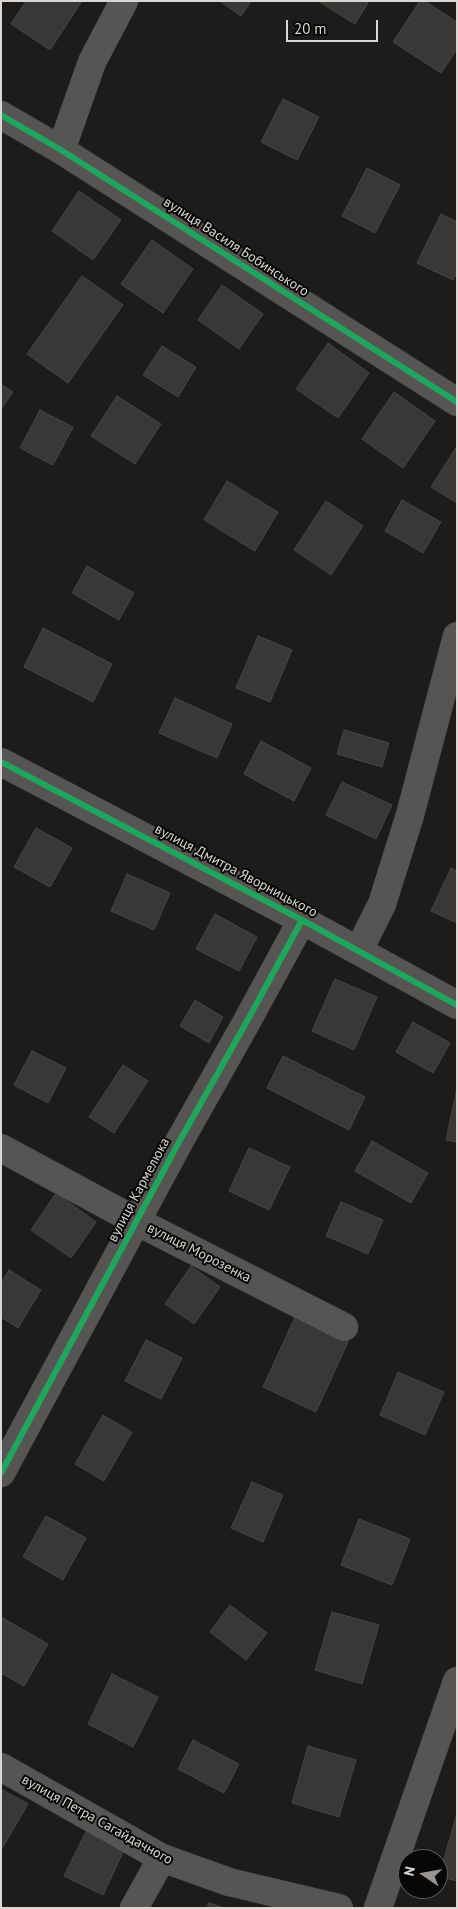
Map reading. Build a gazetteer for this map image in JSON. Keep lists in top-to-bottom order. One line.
{"streets":{"street":["вулиця Василя Бобинського","вулиця Дмитра Яворницького","вулиця Кармелюка","вулиця Морозенка","вулиця Петра Сагайдачного"]},"crossings":[["вулиця Дмитра Яворницького","вулиця Кармелюка"],["вулиця Кармелюка","вулиця Морозенка"]],"scale_bar":"20 m","north":"left"}
